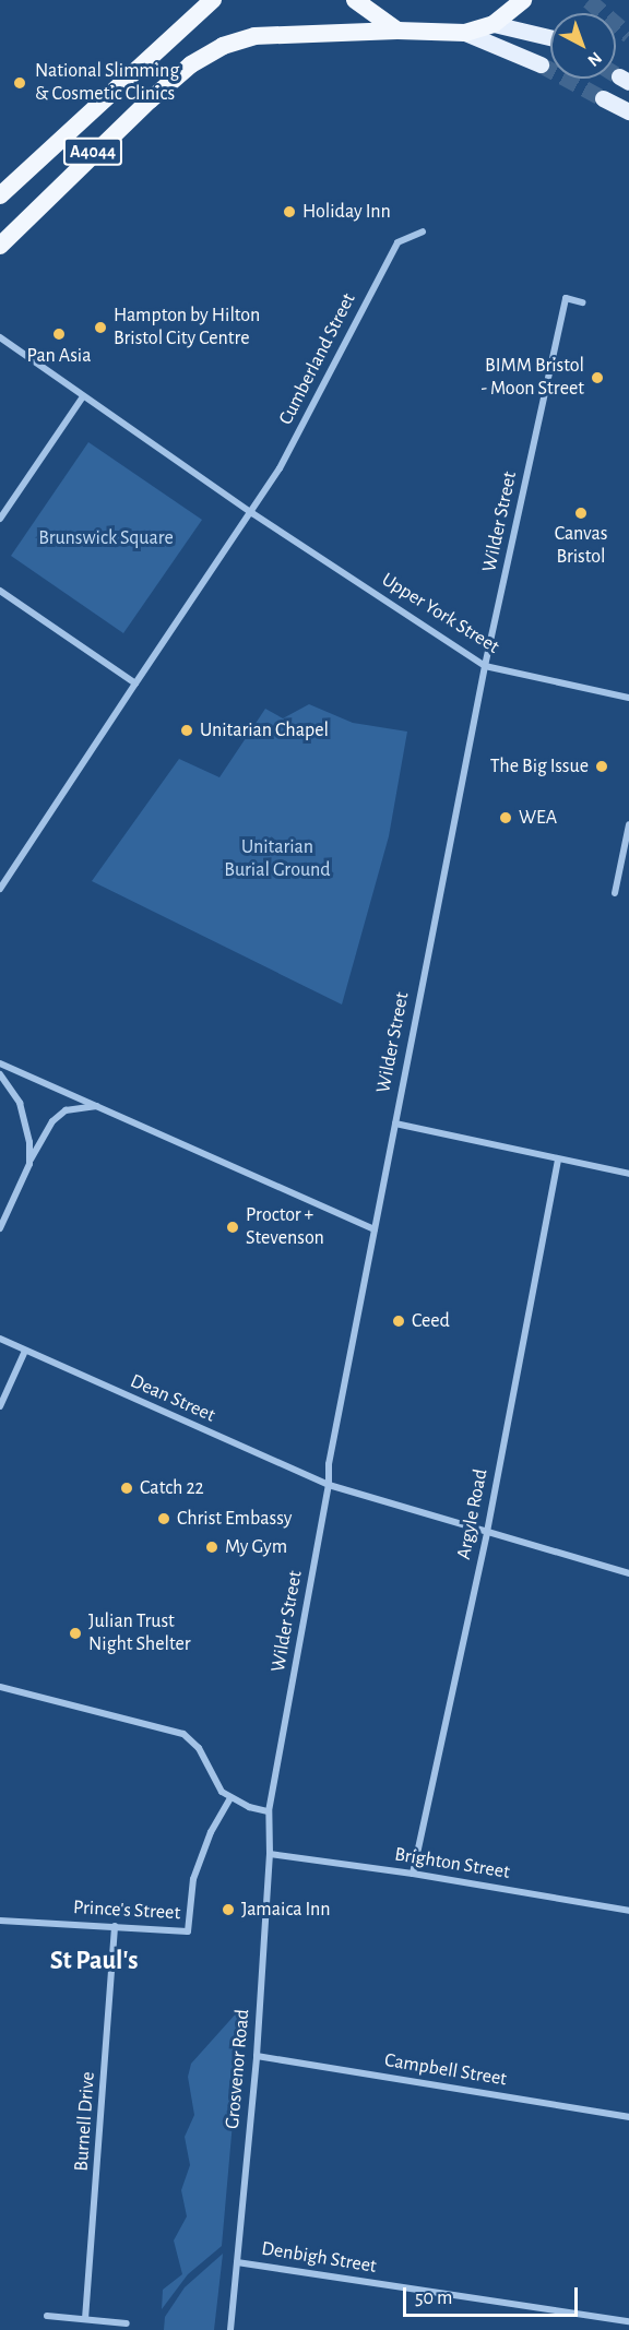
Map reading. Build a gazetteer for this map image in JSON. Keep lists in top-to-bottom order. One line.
{"streets":{"highway":["A4044"],"street":["Cumberland Street","Wilder Street","Upper York Street","Dean Street","Argyle Road","Brighton Street","Prince's Street","Grosvenor Road","Campbell Street","Burnell Drive","Denbigh Street"]},"crossings":[["Cumberland Street","Upper York Street"],["Wilder Street","Upper York Street"],["Wilder Street","Dean Street"],["Wilder Street","Grosvenor Road"],["Dean Street","Argyle Road"],["Argyle Road","Brighton Street"],["Brighton Street","Grosvenor Road"],["Prince's Street","Burnell Drive"],["Grosvenor Road","Campbell Street"],["Grosvenor Road","Denbigh Street"]],"districts":["St Paul's"],"parks":["Brunswick Square","Unitarian Burial Ground"],"places":["National Slimming & Cosmetic Clinics","Holiday Inn","Hampton by Hilton Bristol City Centre","Pan Asia","BIMM Bristol - Moon Street","Canvas Bristol","Unitarian Chapel","The Big Issue","WEA","Proctor + Stevenson","Ceed","Catch 22","Christ Embassy","My Gym","Julian Trust Night Shelter","Jamaica Inn"],"scale_bar":"50 m","north":"bottom right"}
